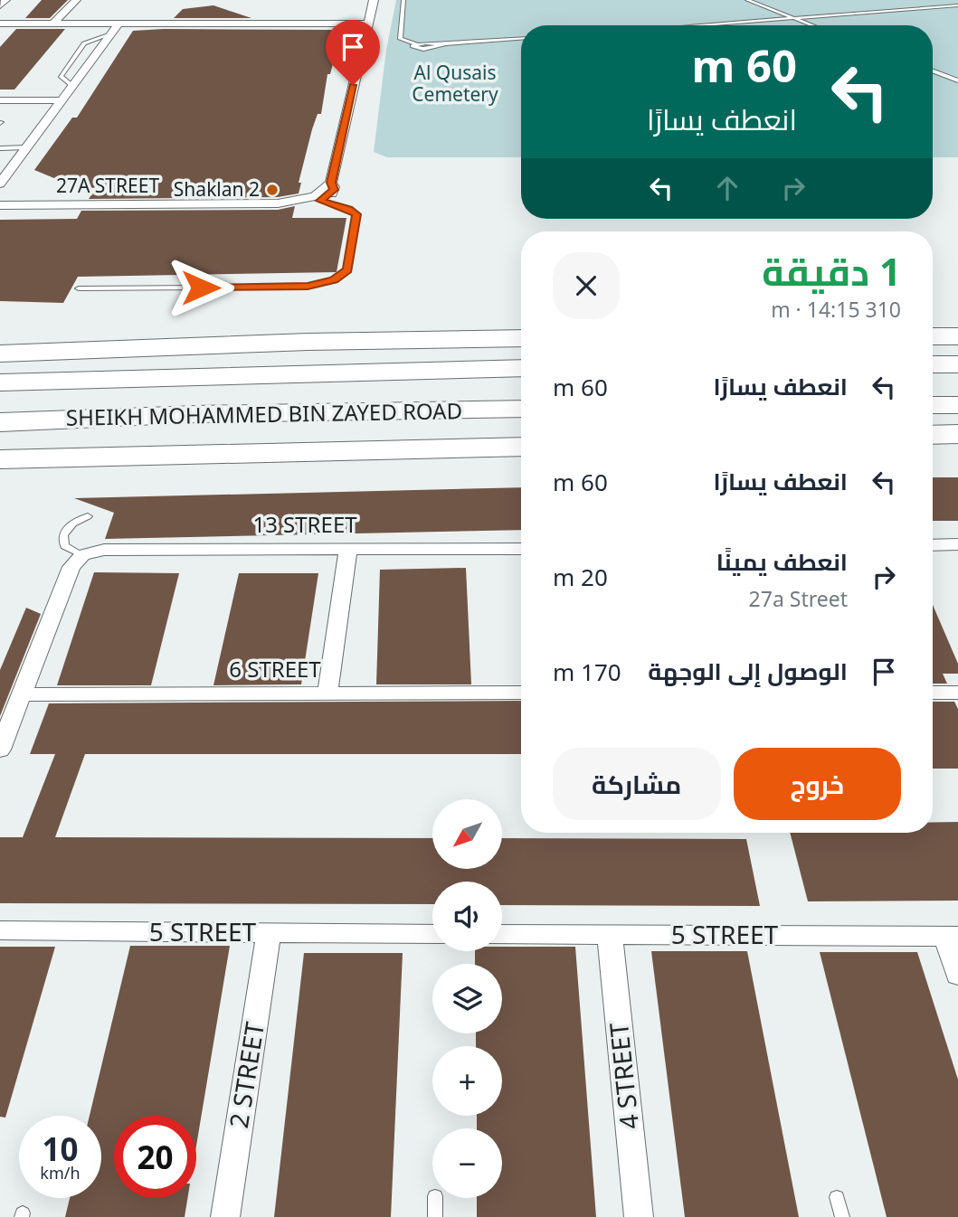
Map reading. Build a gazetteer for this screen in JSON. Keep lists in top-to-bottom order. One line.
{"streets":{"highway":["SHEIKH MOHAMMED BIN ZAYED ROAD"],"street":["27A STREET","13 STREET","6 STREET","5 STREET","2 STREET","4 STREET"]},"crossings":[["5 STREET","2 STREET"],["5 STREET","4 STREET"]],"parks":["Al Qusais Cemetery"],"places":["Shaklan 2"],"north":"bottom left","page":{"turn":["60 m","انعطف يسارًا"],"heading":["1 دقيقة","310 m · 14:15"],"list":[{"name":"انعطف يسارًا","value":"60 m"},{"name":"انعطف يسارًا","value":"60 m"},{"name":"انعطف يمينًا","note":"27a Street","value":"20 m"},{"name":"الوصول إلى الوجهة","value":"170 m"}],"buttons":["خروج","مشاركة"],"map_buttons":["+","−"],"speed":"10 km/h","limit":"20"}}
